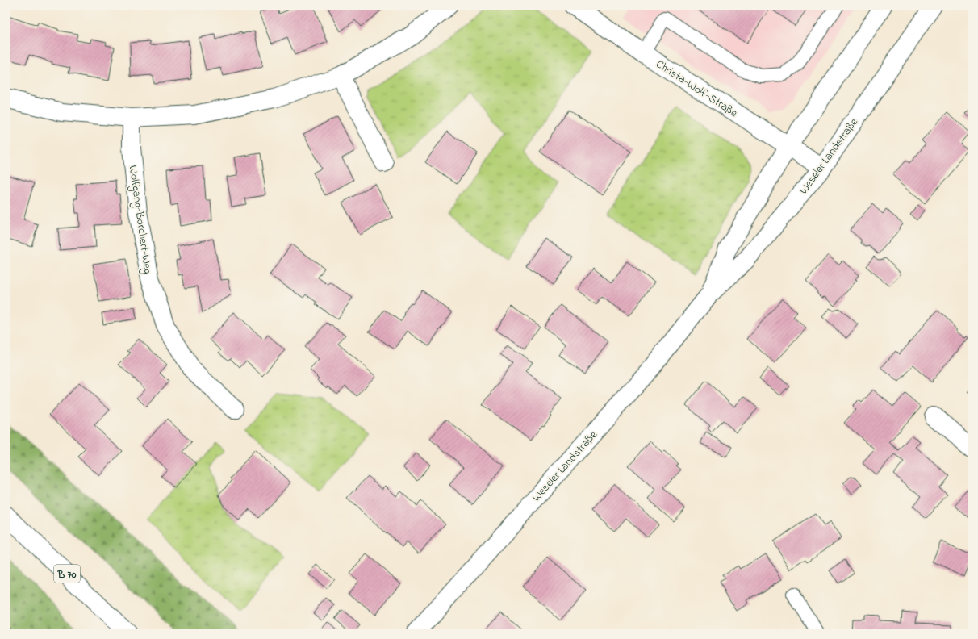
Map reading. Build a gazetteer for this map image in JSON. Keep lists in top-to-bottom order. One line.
{"streets":{"street":["Christa-Wolf-Straße","Weseler Landstraße","Wolfgang-Borchert-Weg","B 70"]},"crossings":[["Christa-Wolf-Straße","Weseler Landstraße"]]}
